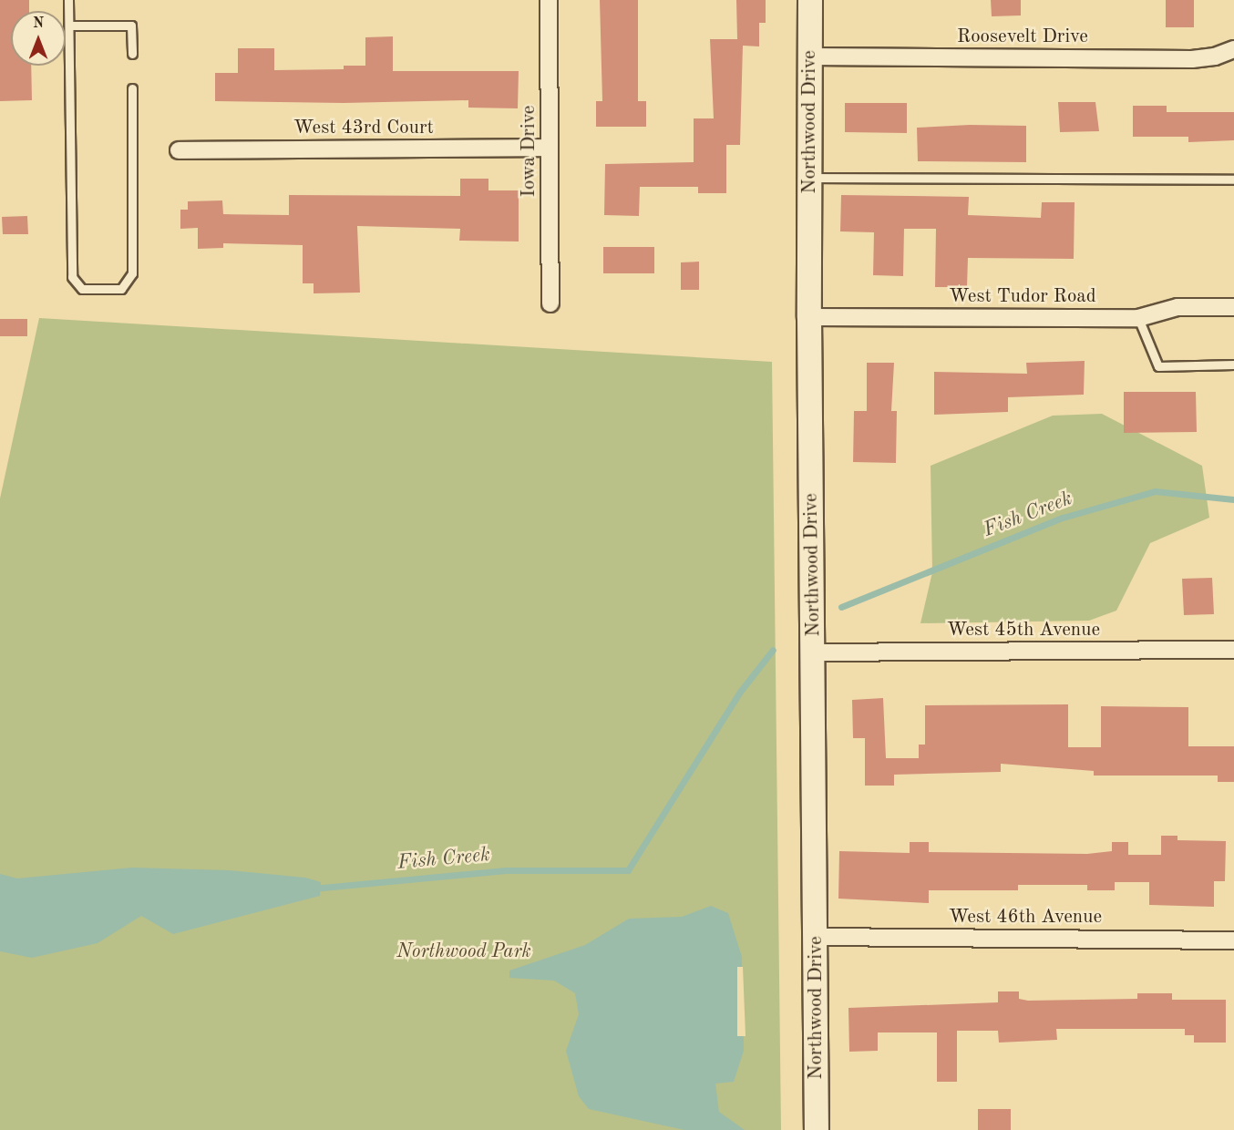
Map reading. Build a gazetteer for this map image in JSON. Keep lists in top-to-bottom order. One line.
{"streets":{"street":["Roosevelt Drive","Northwood Drive","West 43rd Court","Iowa Drive","West Tudor Road","West 45th Avenue","West 46th Avenue"]},"crossings":[["Roosevelt Drive","Northwood Drive"],["Northwood Drive","West Tudor Road"],["Northwood Drive","West 45th Avenue"],["Northwood Drive","West 46th Avenue"],["West 43rd Court","Iowa Drive"]],"water":["Fish Creek"],"parks":["Northwood Park"],"north":"top"}
